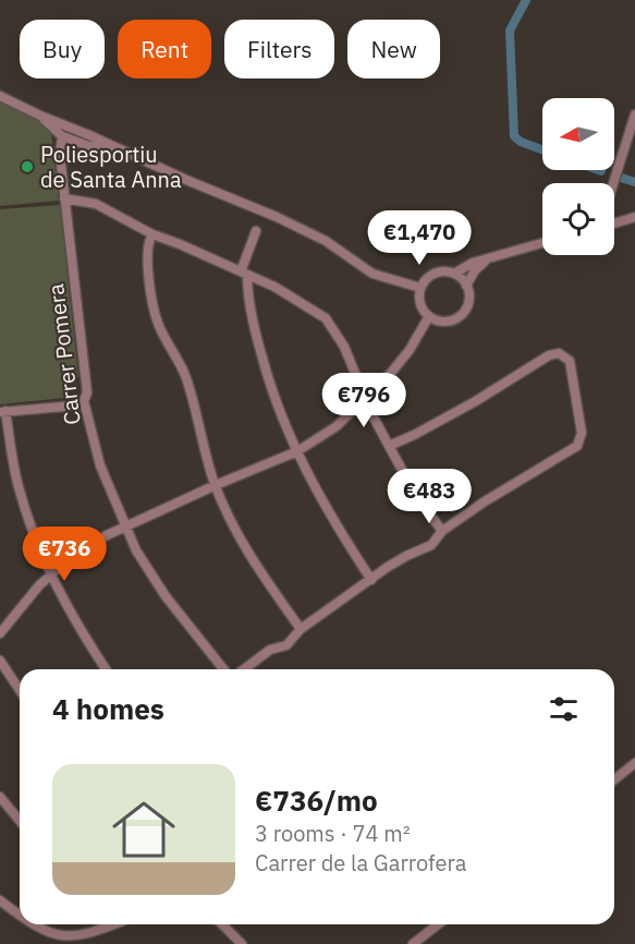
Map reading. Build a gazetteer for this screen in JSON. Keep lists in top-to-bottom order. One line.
{"streets":{"street":["Carrer Pomera"]},"places":["Poliesportiu de Santa Anna"],"north":"left","page":{"chip":["Buy","Rent","Filters","New"],"price":["€1,470","€796","€483","€736"],"heading":"4 homes","list":[{"name":"€736/mo","note":"3 rooms · 74 m² · Carrer de la Garrofera"}]}}
